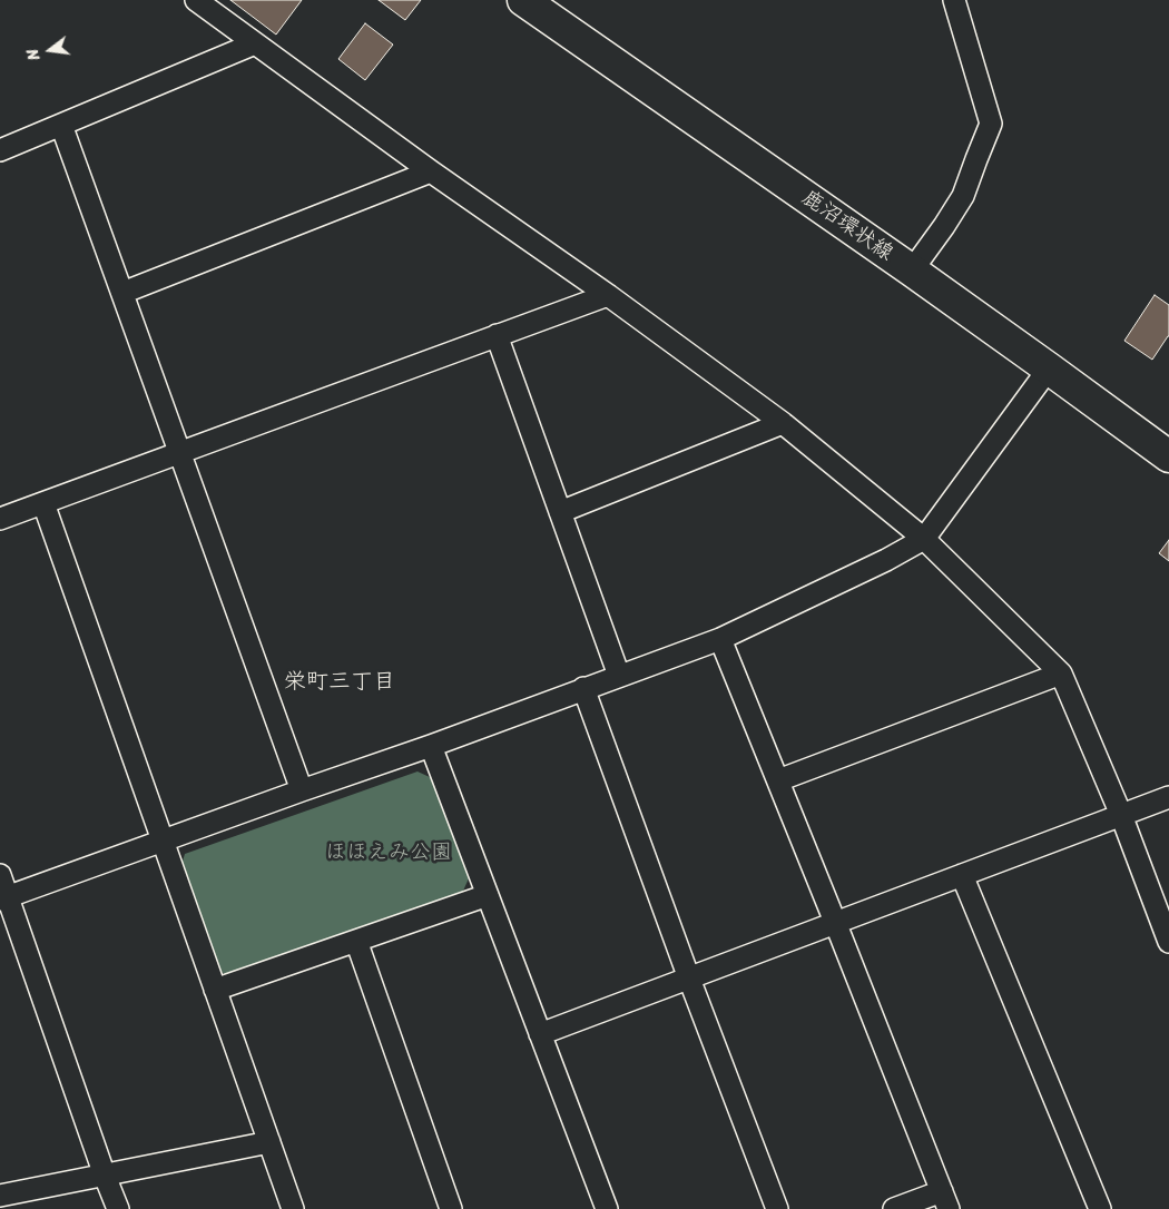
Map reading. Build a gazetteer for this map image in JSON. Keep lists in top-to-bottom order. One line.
{"streets":{"main road":["鹿沼環状線"]},"districts":["栄町三丁目"],"parks":["ほほえみ公園"],"north":"left"}
